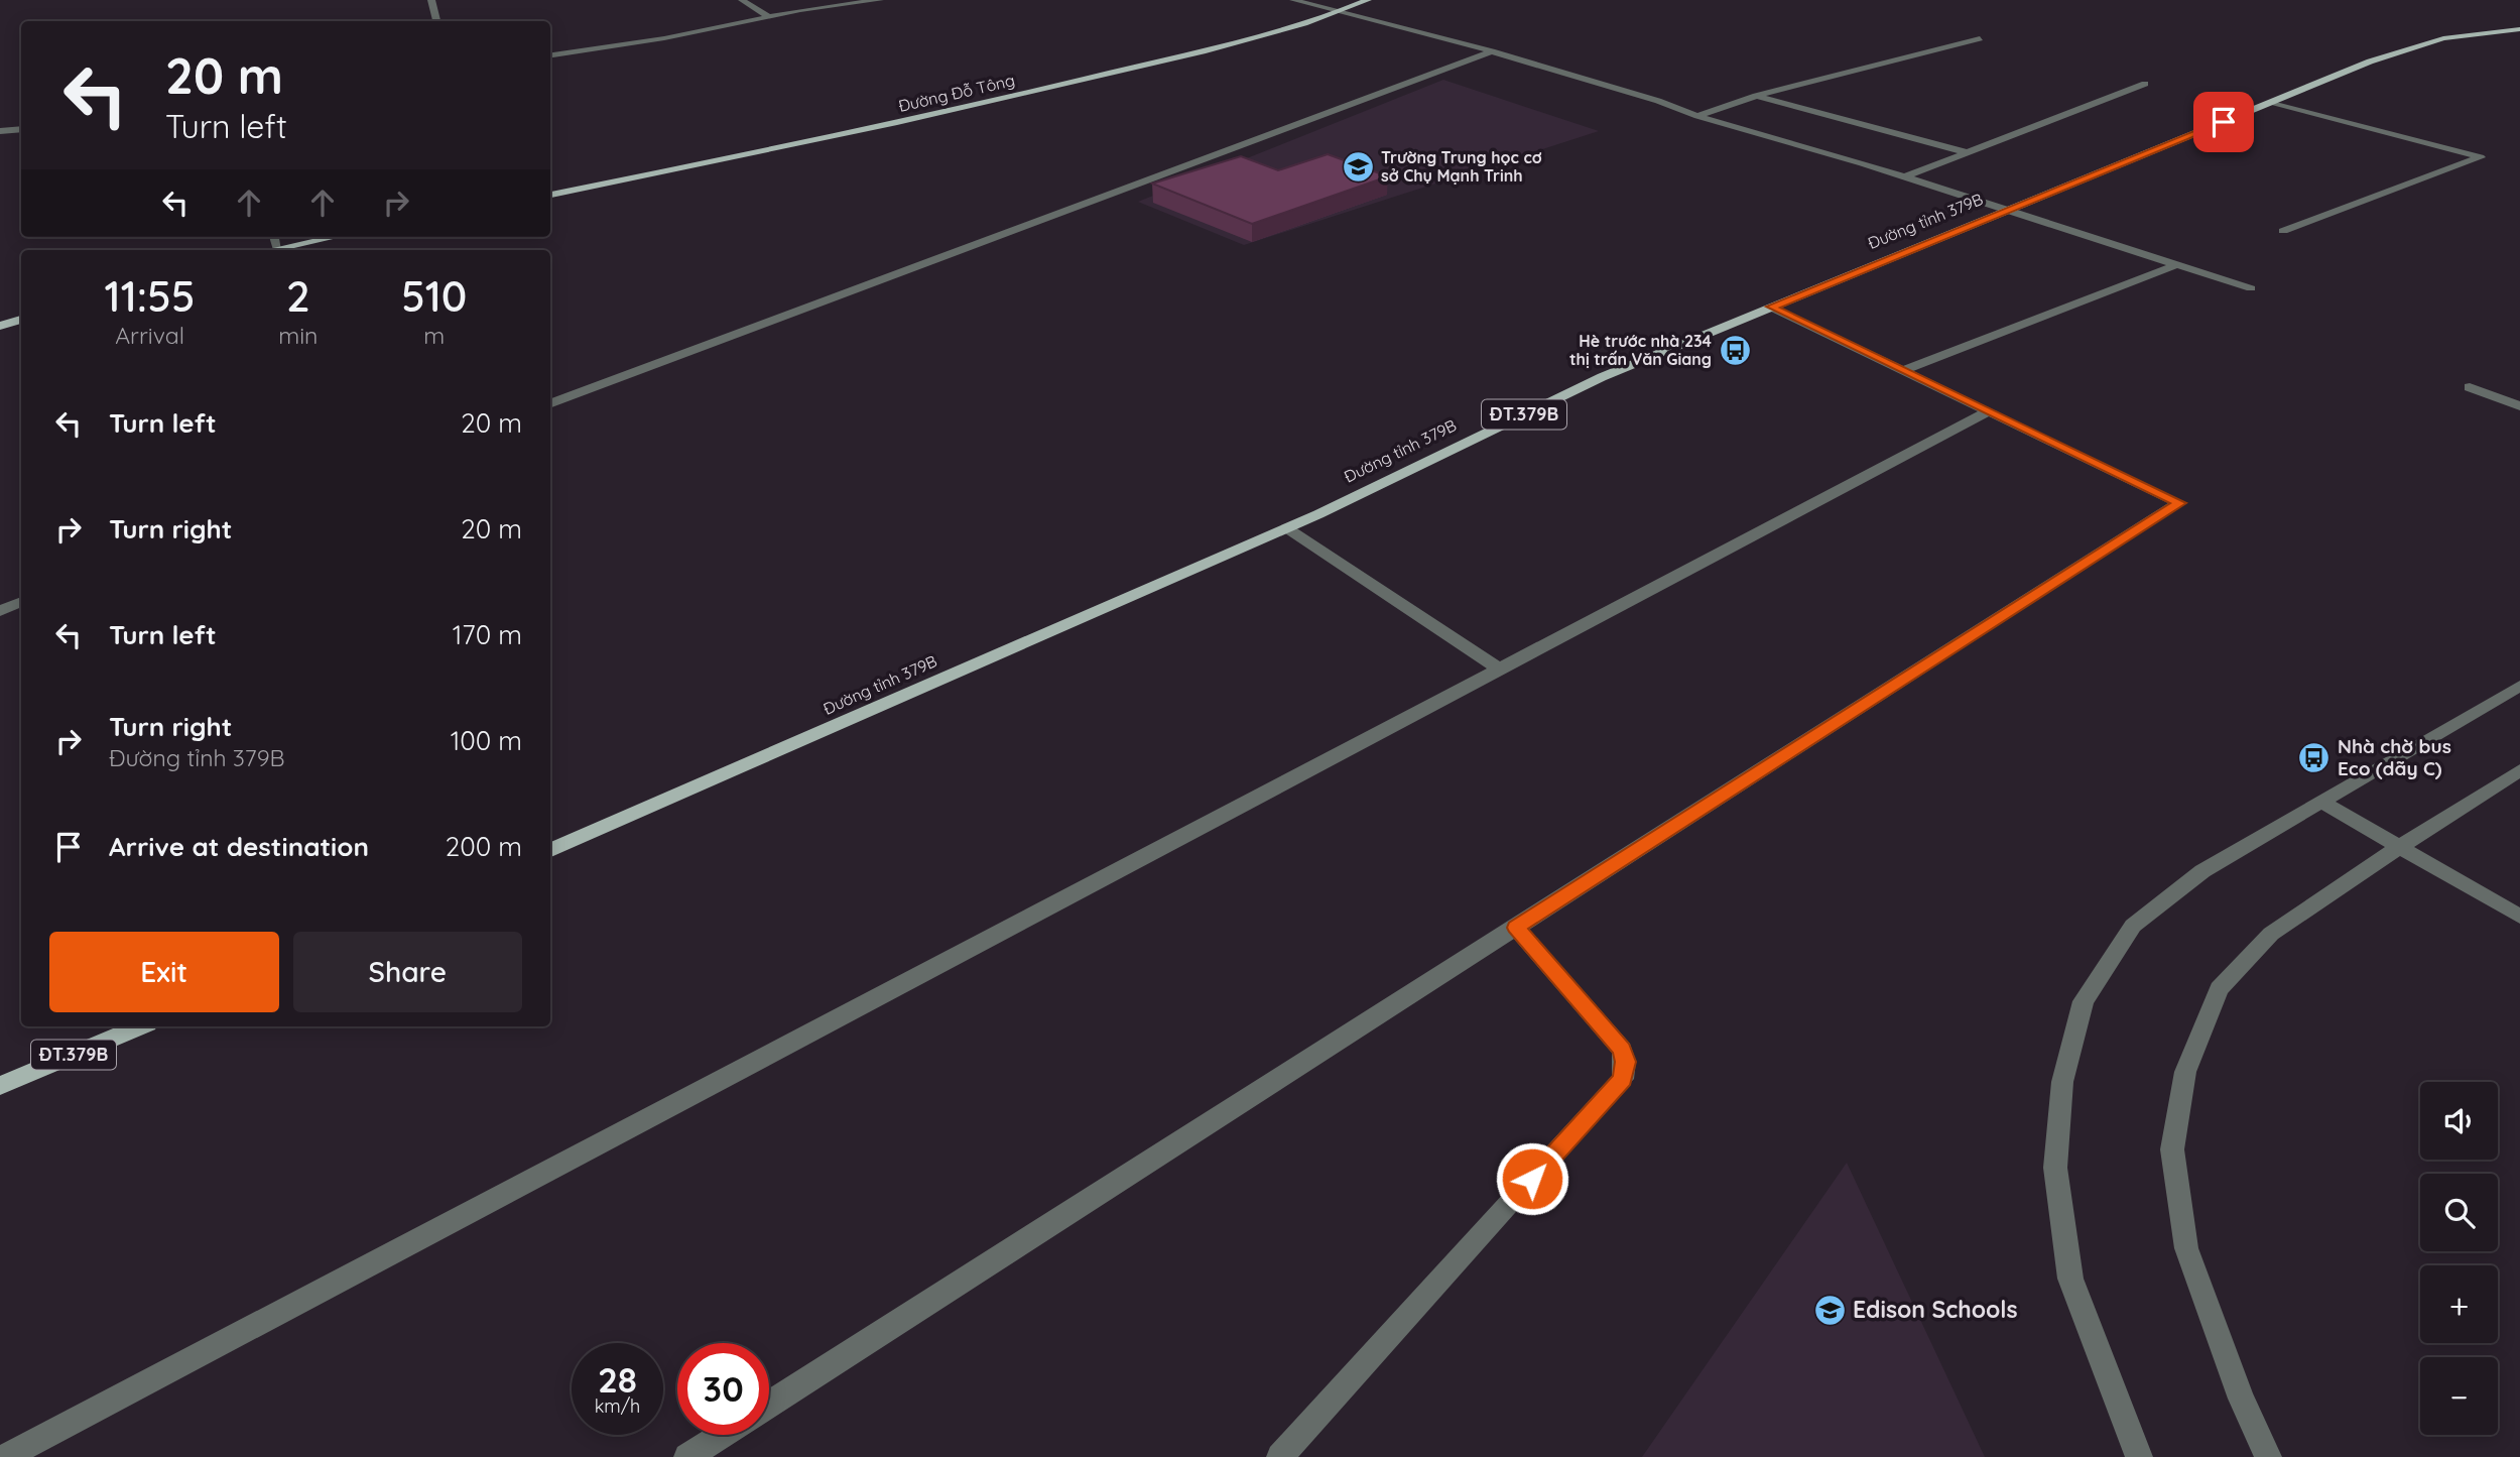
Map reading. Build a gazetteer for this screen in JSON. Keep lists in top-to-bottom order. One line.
{"streets":{"main road":["Đường Đỗ Tông","Đường tỉnh 379B","ĐT.379B"]},"places":{"school or university":["Trường Trung học cơ sở Chụ Mạnh Trinh","Edison Schools"],"bus stop":["Hè trước nhà 234 thị trấn Văn Giang","Nhà chờ bus Eco (dãy C)"]},"page":{"turn":["20 m","Turn left"],"eta":["11:55","Arrival","2","min","510","m"],"list":[{"name":"Turn left","value":"20 m"},{"name":"Turn right","value":"20 m"},{"name":"Turn left","value":"170 m"},{"name":"Turn right","note":"Đường tỉnh 379B","value":"100 m"},{"name":"Arrive at destination","value":"200 m"}],"buttons":["Exit","Share"],"map_buttons":["+","−"],"speed":"28 km/h","limit":"30"}}
